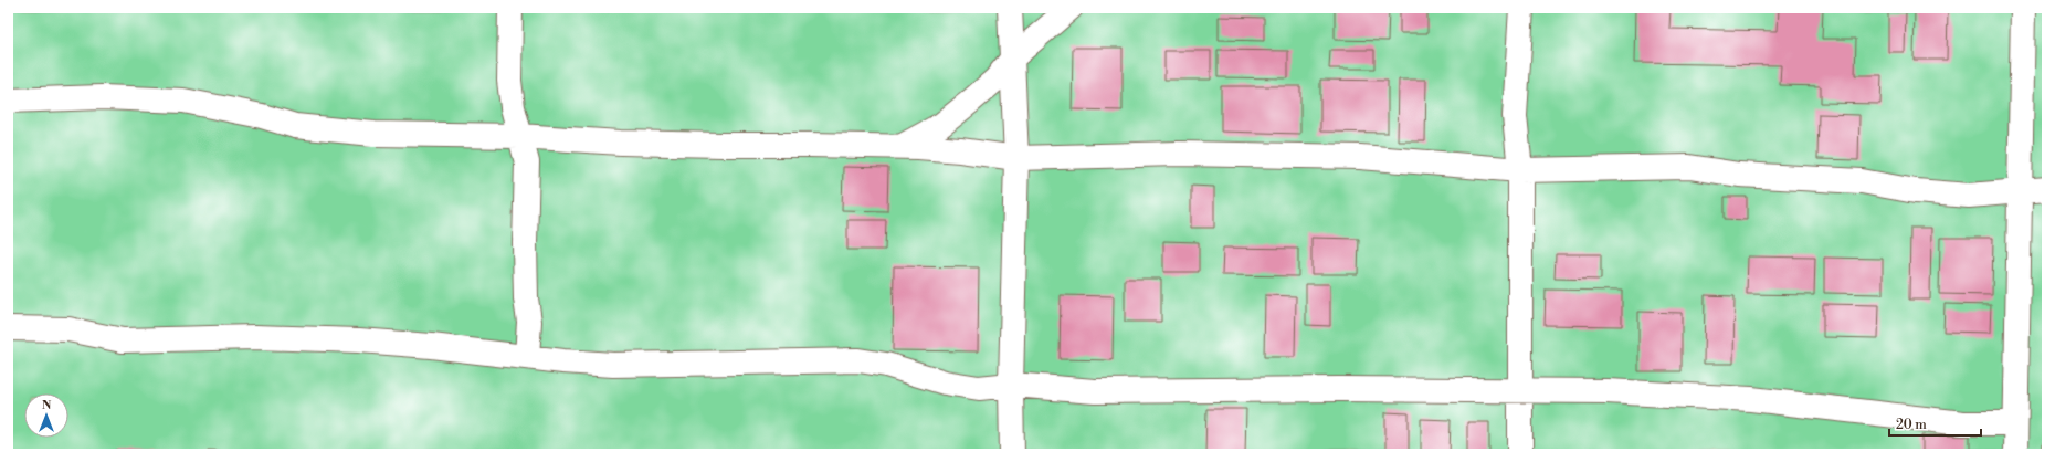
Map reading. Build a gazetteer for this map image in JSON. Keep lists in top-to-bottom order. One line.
{"scale_bar":"20 m","north":"top"}
